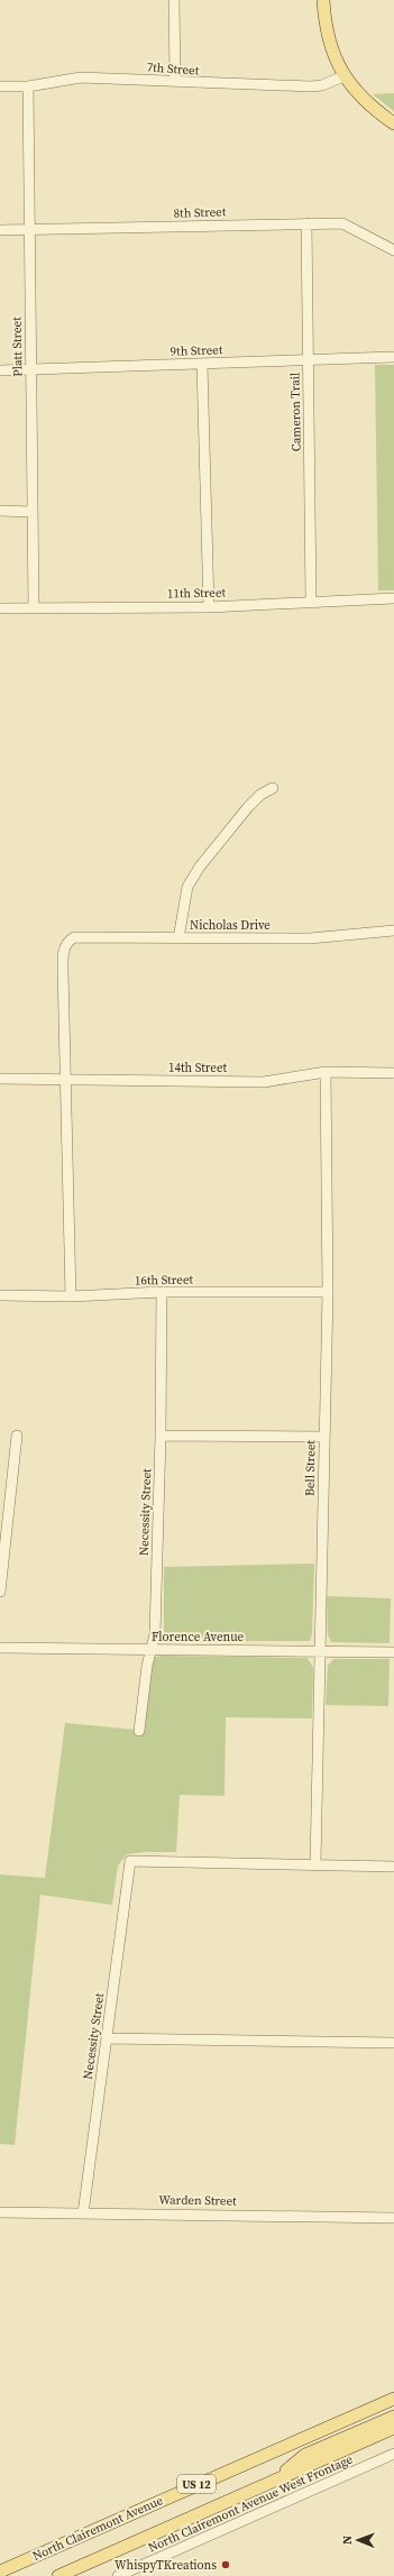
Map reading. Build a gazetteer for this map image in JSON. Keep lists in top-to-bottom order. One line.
{"streets":{"main road":["US 12","North Clairemont Avenue"],"street":["7th Street","8th Street","Platt Street","9th Street","Cameron Trail","11th Street","Nicholas Drive","14th Street","16th Street","Bell Street","Necessity Street","Florence Avenue","Warden Street","North Clairemont Avenue West Frontage"]},"crossings":[["7th Street","Platt Street"],["8th Street","Platt Street"],["8th Street","Cameron Trail"],["Platt Street","9th Street"],["Platt Street","11th Street"],["9th Street","Cameron Trail"],["Cameron Trail","11th Street"],["Nicholas Drive","14th Street"],["14th Street","Bell Street"],["16th Street","Bell Street"],["16th Street","Necessity Street"],["Bell Street","Necessity Street"],["Bell Street","Florence Avenue"],["Necessity Street","Florence Avenue"],["Necessity Street","Warden Street"]],"places":["WhispyTKreations"],"north":"left"}
